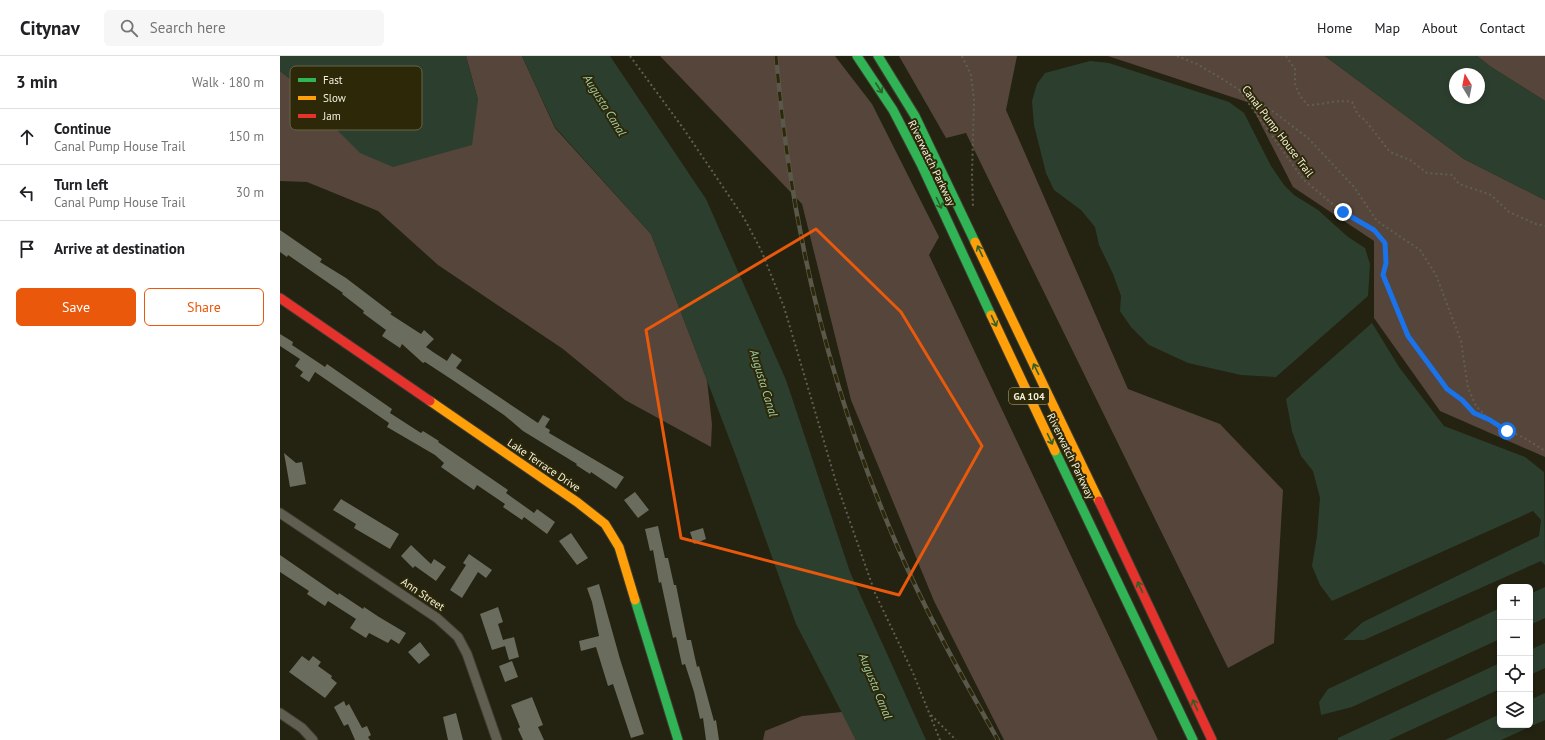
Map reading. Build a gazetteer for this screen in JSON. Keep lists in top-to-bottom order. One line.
{"streets":{"main road":["Riverwatch Parkway","GA 104","Lake Terrace Drive"],"street":["Ann Street"],"path":["Canal Pump House Trail"]},"water":["Augusta Canal"],"legend":["Fast","Slow","Jam"],"north":"top","page":{"header":"Citynav","search":"Search here","nav":["Home","Map","About","Contact"],"heading":["3 min","Walk · 180 m"],"list":[["Continue","Canal Pump House Trail","150 m"],["Turn left","Canal Pump House Trail","30 m"],"Arrive at destination"],"buttons":["Save","Share"],"map_buttons":["+","−"]}}
